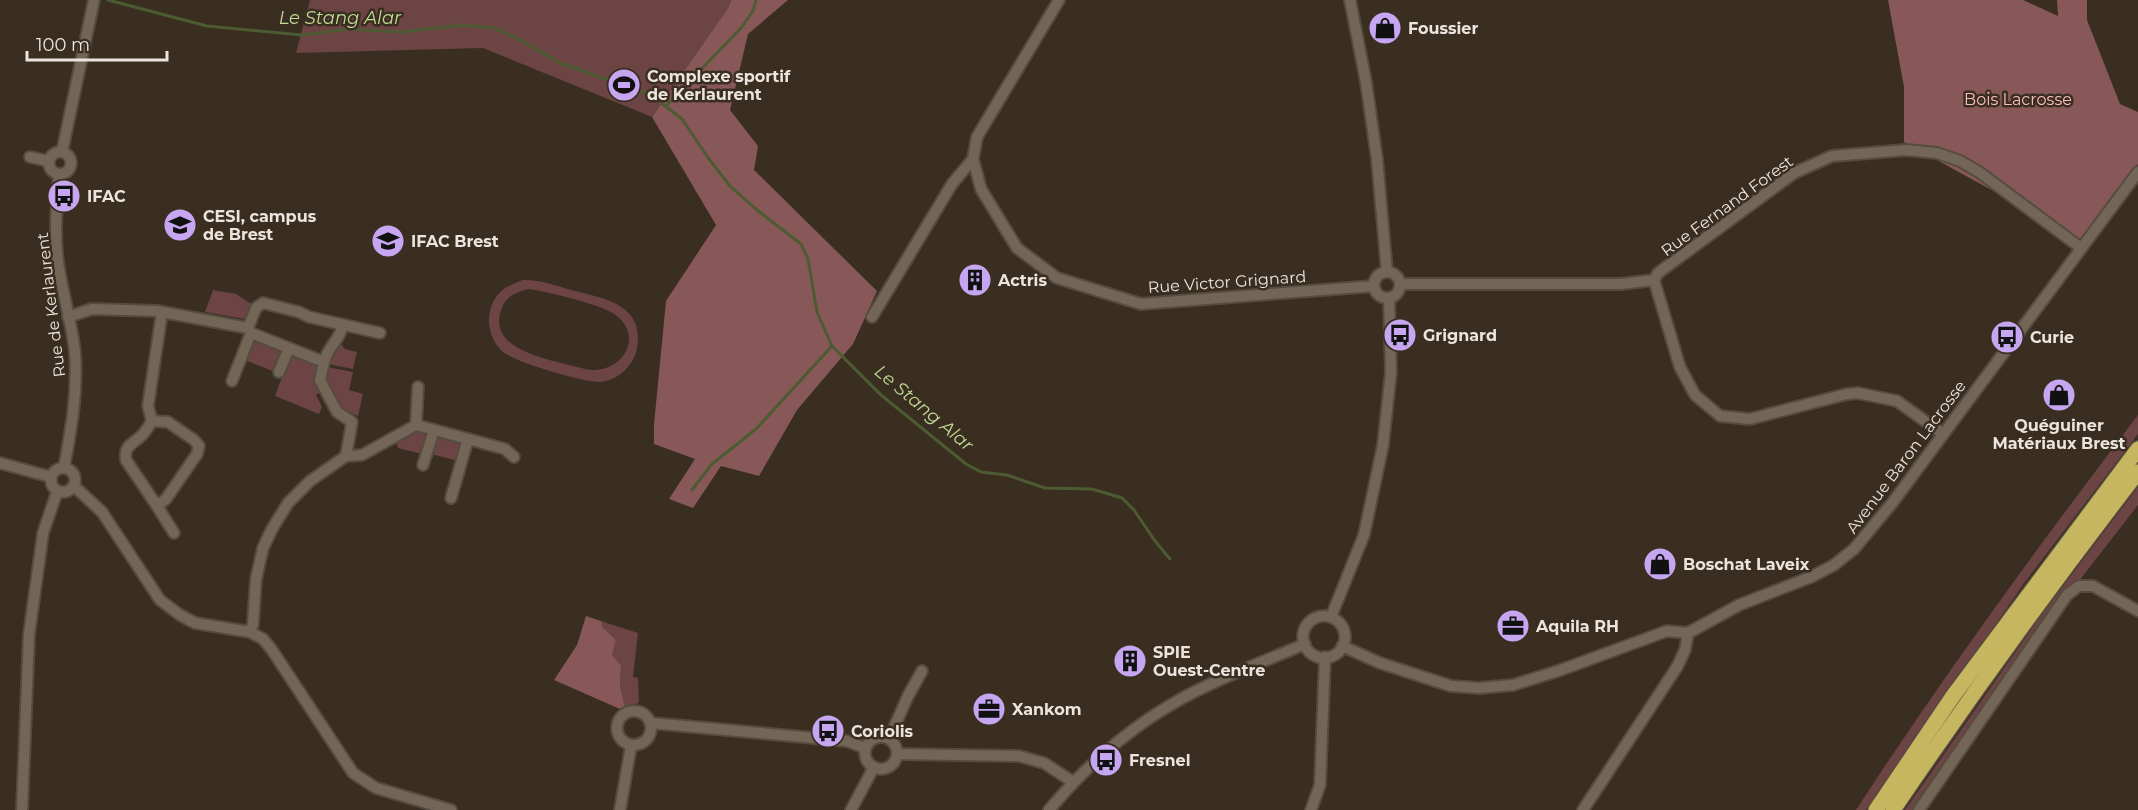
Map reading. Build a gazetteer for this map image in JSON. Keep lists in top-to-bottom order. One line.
{"streets":{"street":["Rue Fernand Forest","Rue Victor Grignard","Rue de Kerlaurent","Avenue Baron Lacrosse"]},"crossings":[["Rue Fernand Forest","Rue Victor Grignard"],["Rue Fernand Forest","Avenue Baron Lacrosse"]],"water":["Le Stang Alar"],"parks":["Bois Lacrosse"],"places":{"shop":["Foussier","Quéguiner Matériaux Brest","Boschat Laveix"],"sports":["Complexe sportif de Kerlaurent"],"bus stop":["IFAC","Grignard","Curie","Coriolis","Fresnel"],"school or university":["CESI, campus de Brest","IFAC Brest"],"building":["Actris","SPIE Ouest-Centre"],"office":["Aquila RH","Xankom"]},"scale_bar":"100 m"}
